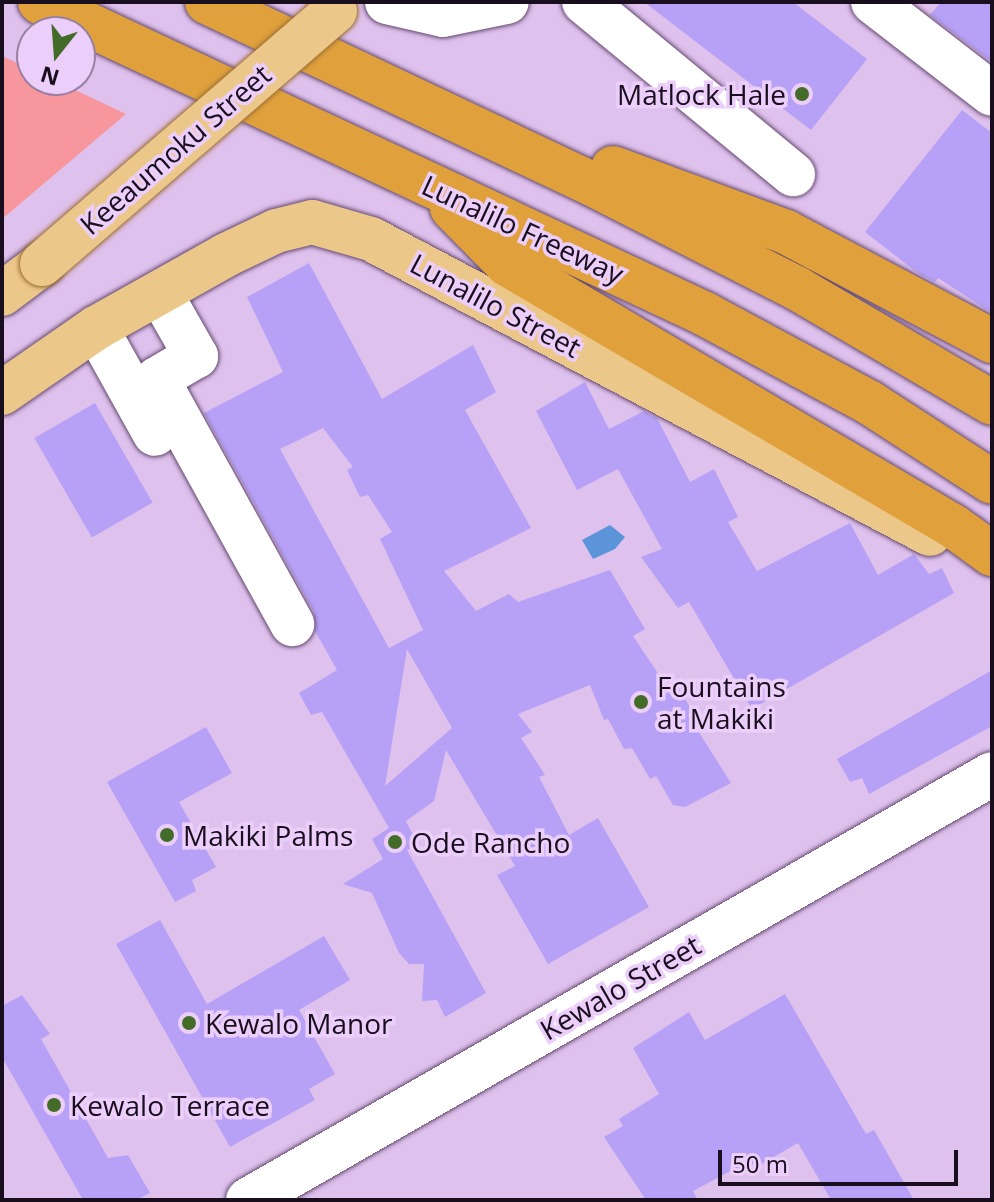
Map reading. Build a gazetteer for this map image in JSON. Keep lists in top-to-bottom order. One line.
{"streets":{"highway":["Lunalilo Freeway"],"main road":["Keeaumoku Street","Lunalilo Street"],"street":["Kewalo Street"]},"places":["Matlock Hale","Fountains at Makiki","Makiki Palms","Ode Rancho","Kewalo Manor","Kewalo Terrace"],"scale_bar":"50 m","north":"bottom"}
